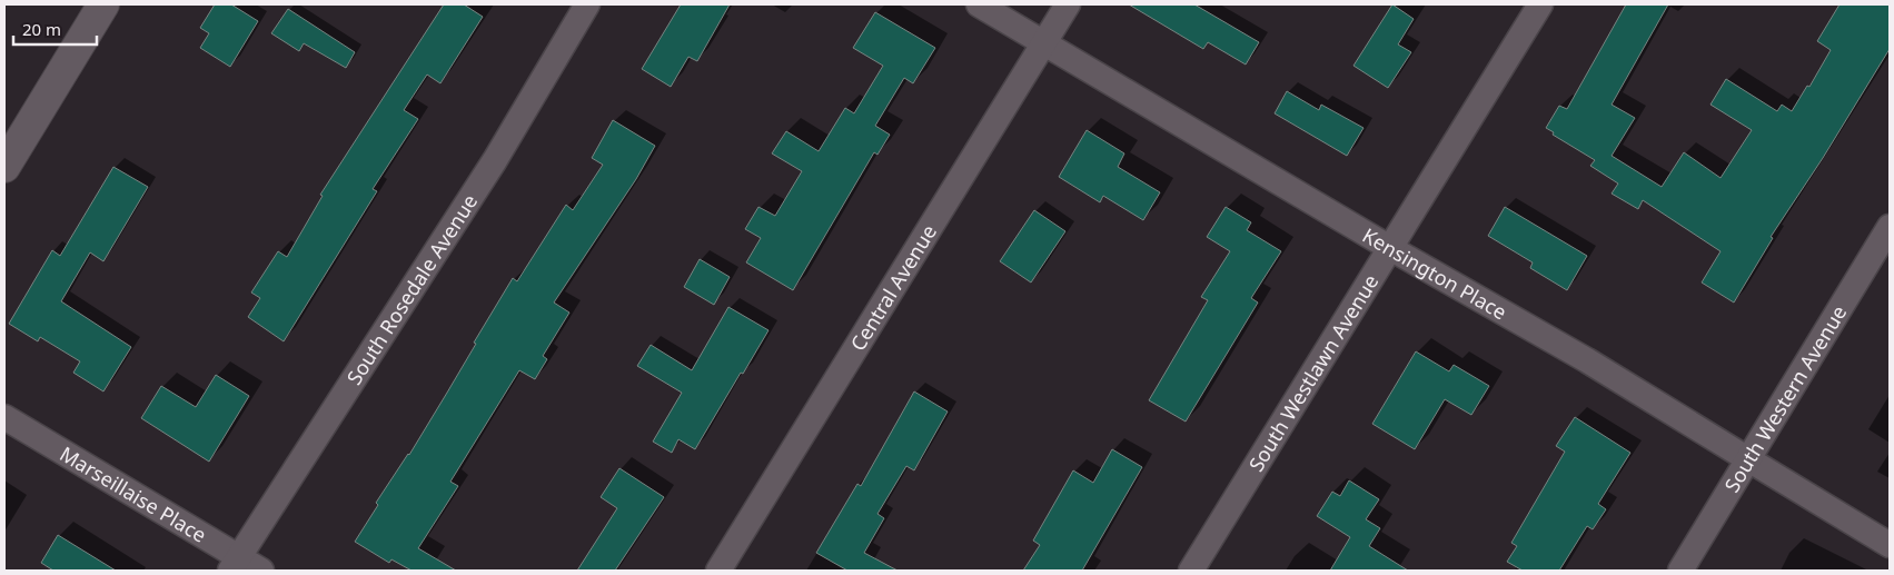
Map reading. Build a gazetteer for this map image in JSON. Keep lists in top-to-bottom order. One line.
{"streets":{"street":["Kensington Place","Central Avenue","South Rosedale Avenue","South Westlawn Avenue","South Western Avenue","Marseillaise Place"]},"crossings":[["Kensington Place","Central Avenue"],["Kensington Place","South Westlawn Avenue"],["Kensington Place","South Western Avenue"],["South Rosedale Avenue","Marseillaise Place"]],"scale_bar":"20 m"}
